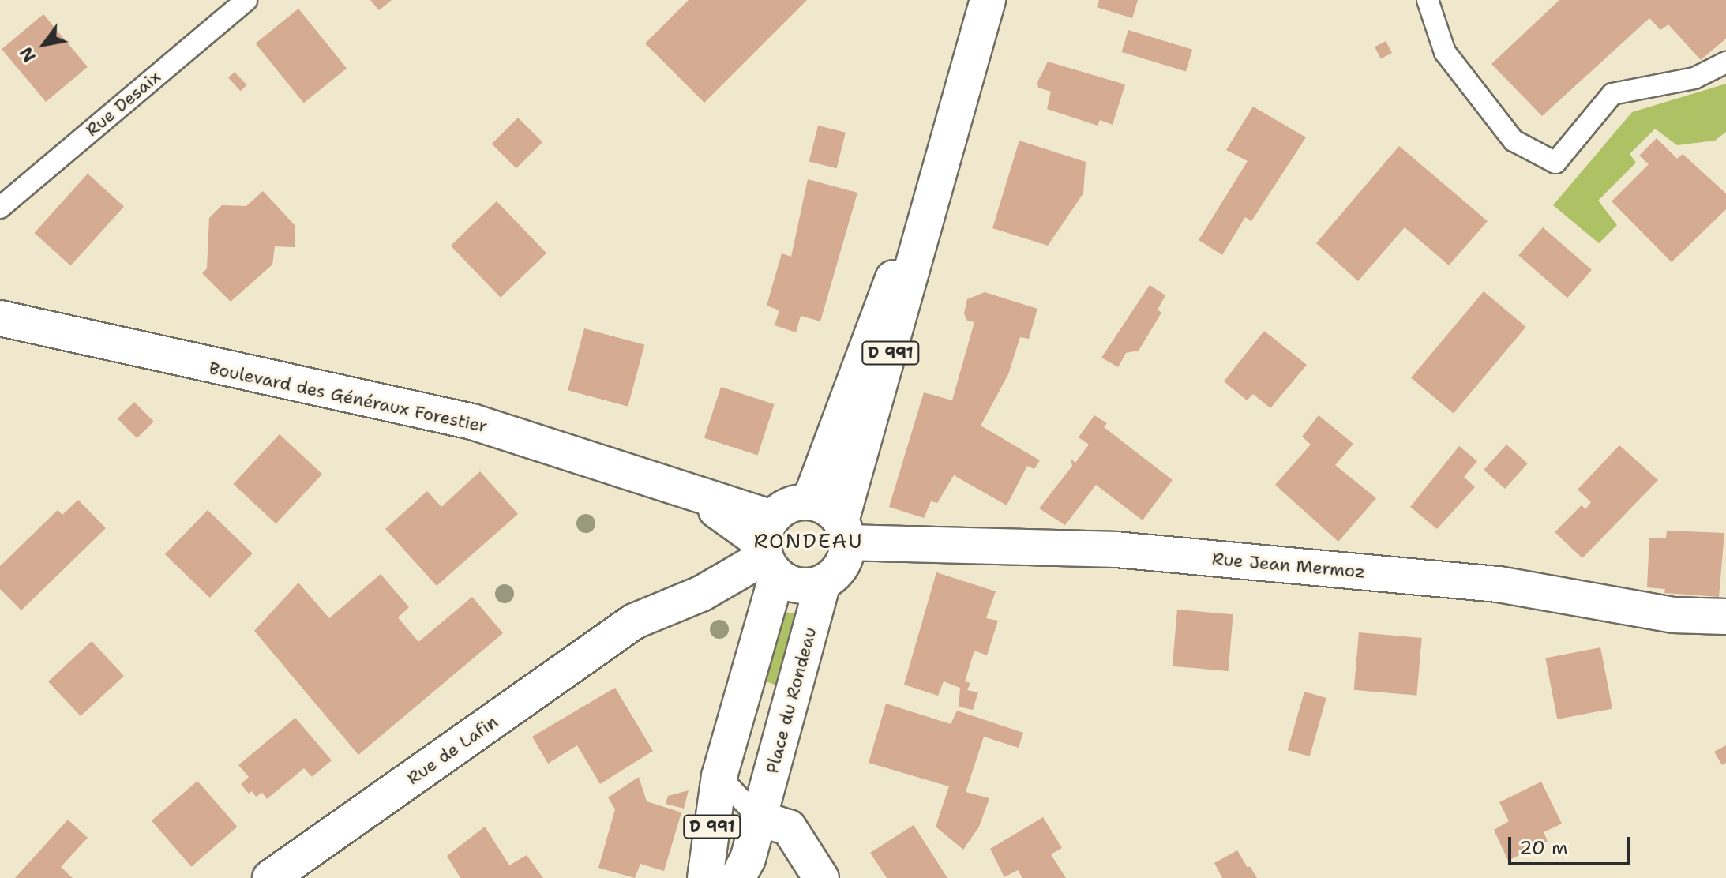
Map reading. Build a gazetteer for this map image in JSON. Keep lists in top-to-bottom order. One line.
{"streets":{"street":["D 991","Boulevard des Généraux Forestier","Rue Jean Mermoz","Place du Rondeau","Rue de Lafin"],"lane":["Rue Desaix"]},"crossings":[["D 991","Boulevard des Généraux Forestier"],["D 991","Rue Jean Mermoz"],["D 991","Place du Rondeau"],["D 991","Rue de Lafin"],["Boulevard des Généraux Forestier","Rue Jean Mermoz"],["Boulevard des Généraux Forestier","Place du Rondeau"],["Boulevard des Généraux Forestier","Rue de Lafin"],["Rue Jean Mermoz","Place du Rondeau"],["Rue Jean Mermoz","Rue de Lafin"],["Place du Rondeau","Rue de Lafin"]],"districts":["RONDEAU"],"scale_bar":"20 m","north":"bottom left"}
